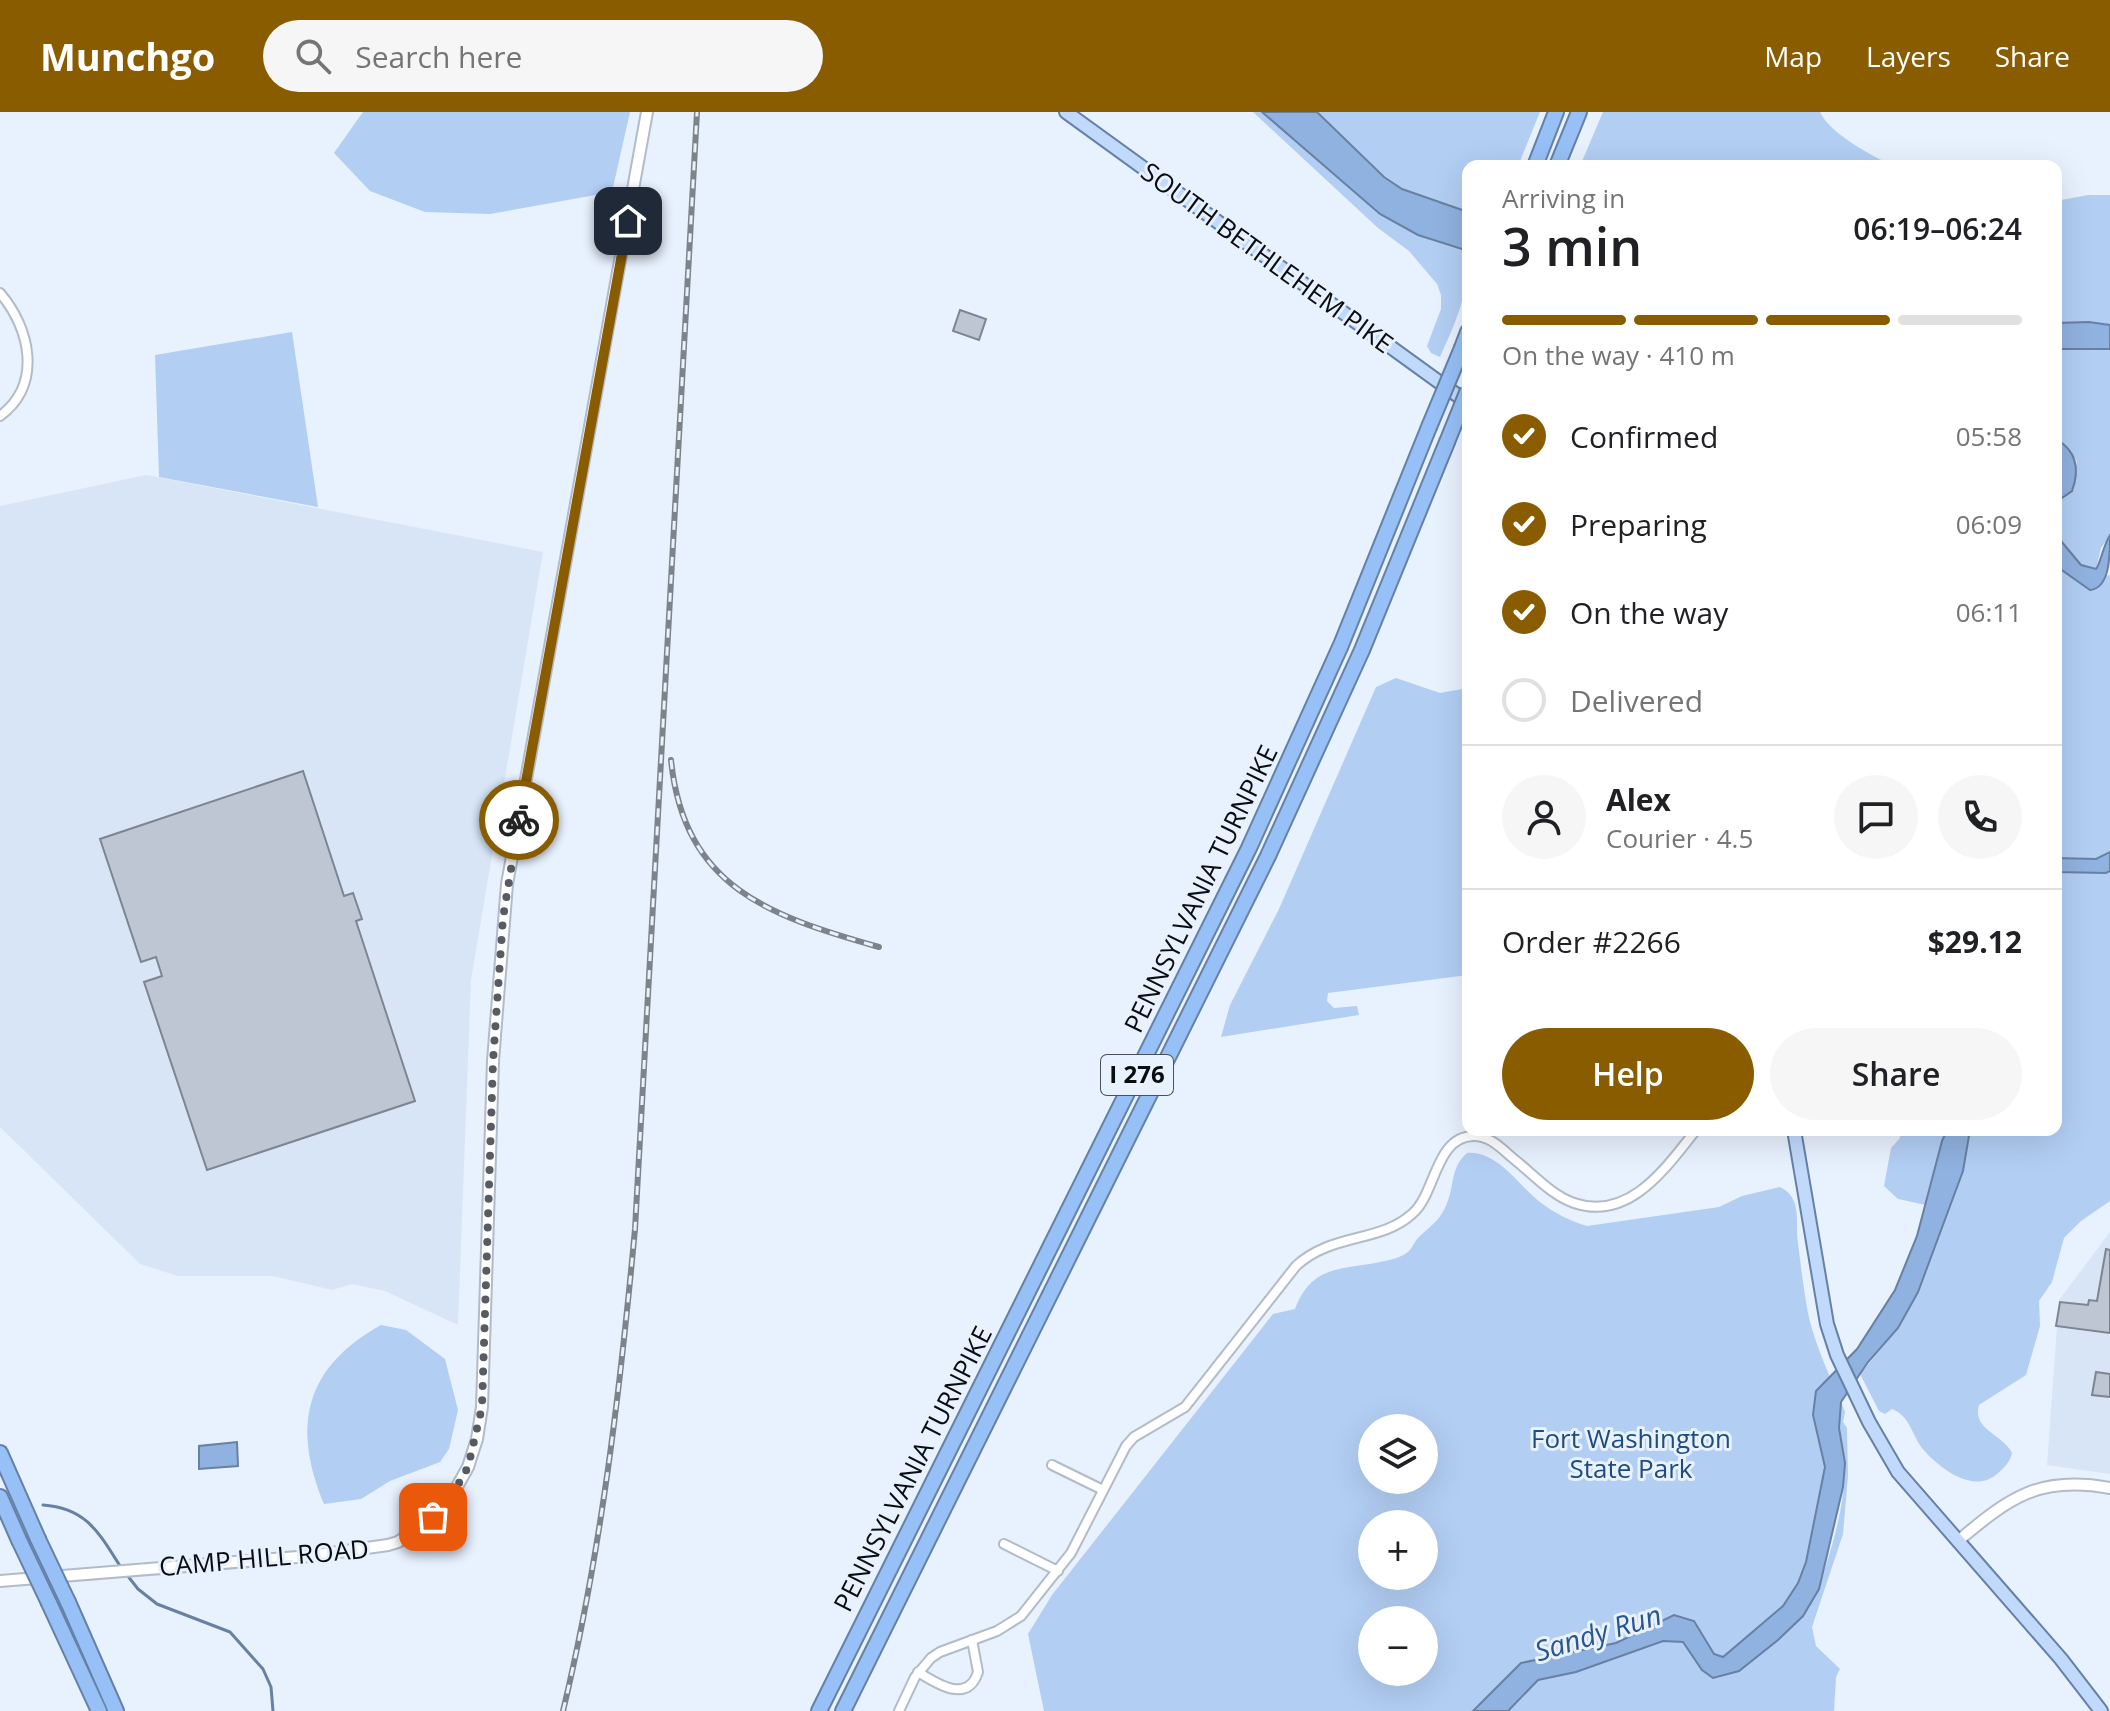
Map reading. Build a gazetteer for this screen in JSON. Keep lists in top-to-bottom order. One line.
{"streets":{"highway":["PENNSYLVANIA TURNPIKE","I 276"],"main road":["SOUTH BETHLEHEM PIKE"],"street":["CAMP HILL ROAD"]},"water":["Sandy Run"],"parks":["Fort Washington State Park"],"page":{"header":"Munchgo","search":"Search here","nav":["Map","Layers","Share"],"heading":["3 min","Arriving in","06:19–06:24"],"panel":["Alex","Courier · 4.5","Order #2266","$29.12"],"bar":"On the way · 410 m","list":[["Confirmed","05:58"],["Preparing","06:09"],["On the way","06:11"],"Delivered"],"buttons":["Help","Share"],"map_buttons":["+","−"]}}
